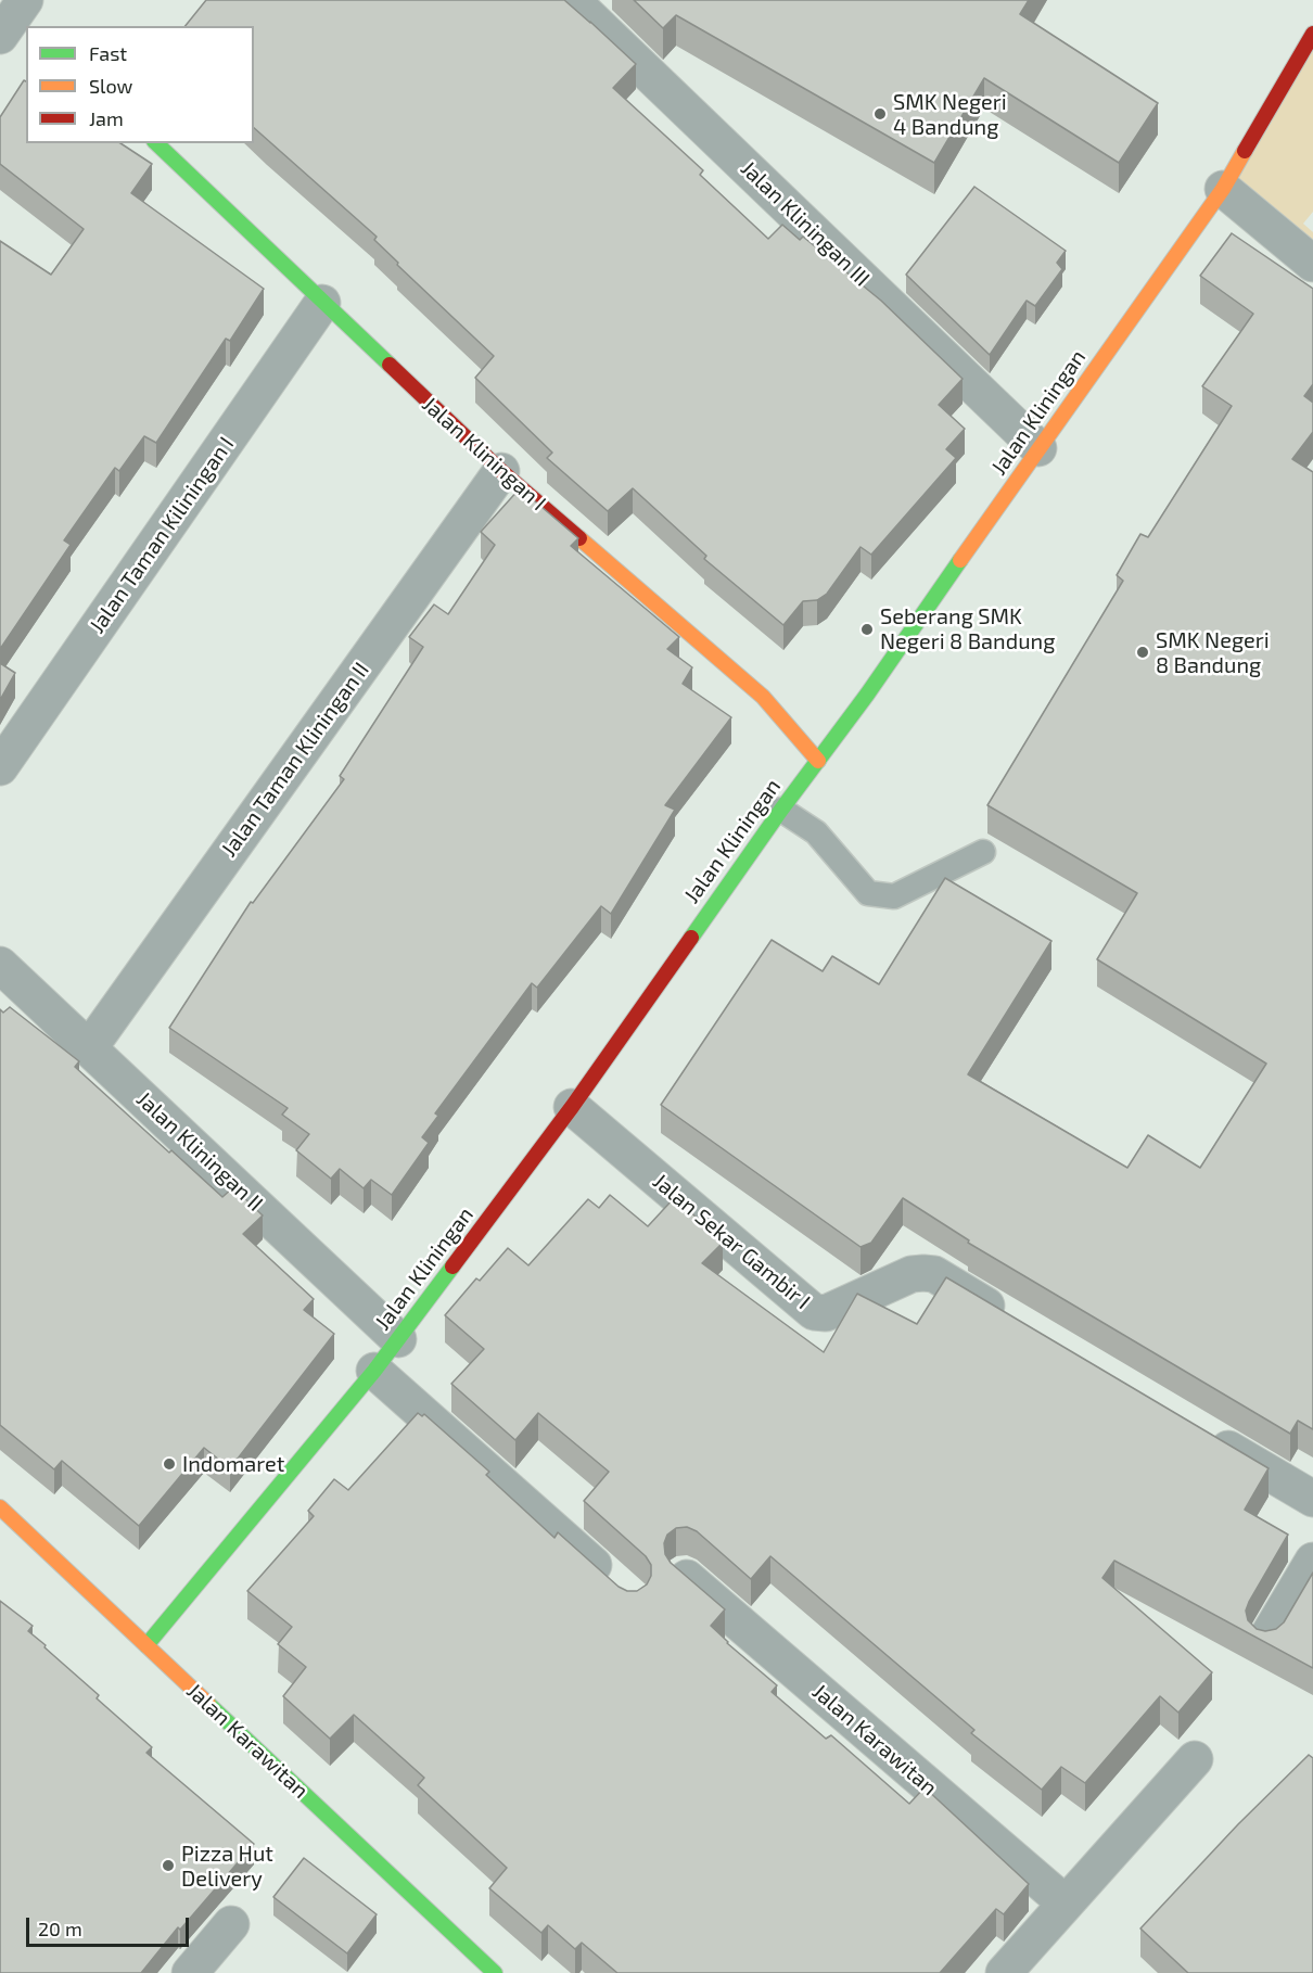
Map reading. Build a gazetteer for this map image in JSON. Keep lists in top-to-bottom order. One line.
{"streets":{"street":["Jalan Kliningan III","Jalan Kliningan","Jalan Kliningan I","Jalan Taman Kiliningan I","Jalan Taman Kliningan II","Jalan Kliningan II","Jalan Sekar Gambir I","Jalan Karawitan"]},"crossings":[["Jalan Kliningan III","Jalan Kliningan"],["Jalan Kliningan","Jalan Kliningan I"],["Jalan Kliningan","Jalan Kliningan II"],["Jalan Kliningan","Jalan Sekar Gambir I"],["Jalan Kliningan","Jalan Karawitan"],["Jalan Kliningan I","Jalan Taman Kiliningan I"],["Jalan Kliningan I","Jalan Taman Kliningan II"],["Jalan Taman Kliningan II","Jalan Kliningan II"]],"places":["SMK Negeri 4 Bandung","Seberang SMK Negeri 8 Bandung","SMK Negeri 8 Bandung","Indomaret","Pizza Hut Delivery"],"legend":["Fast","Slow","Jam"],"scale_bar":"20 m"}
